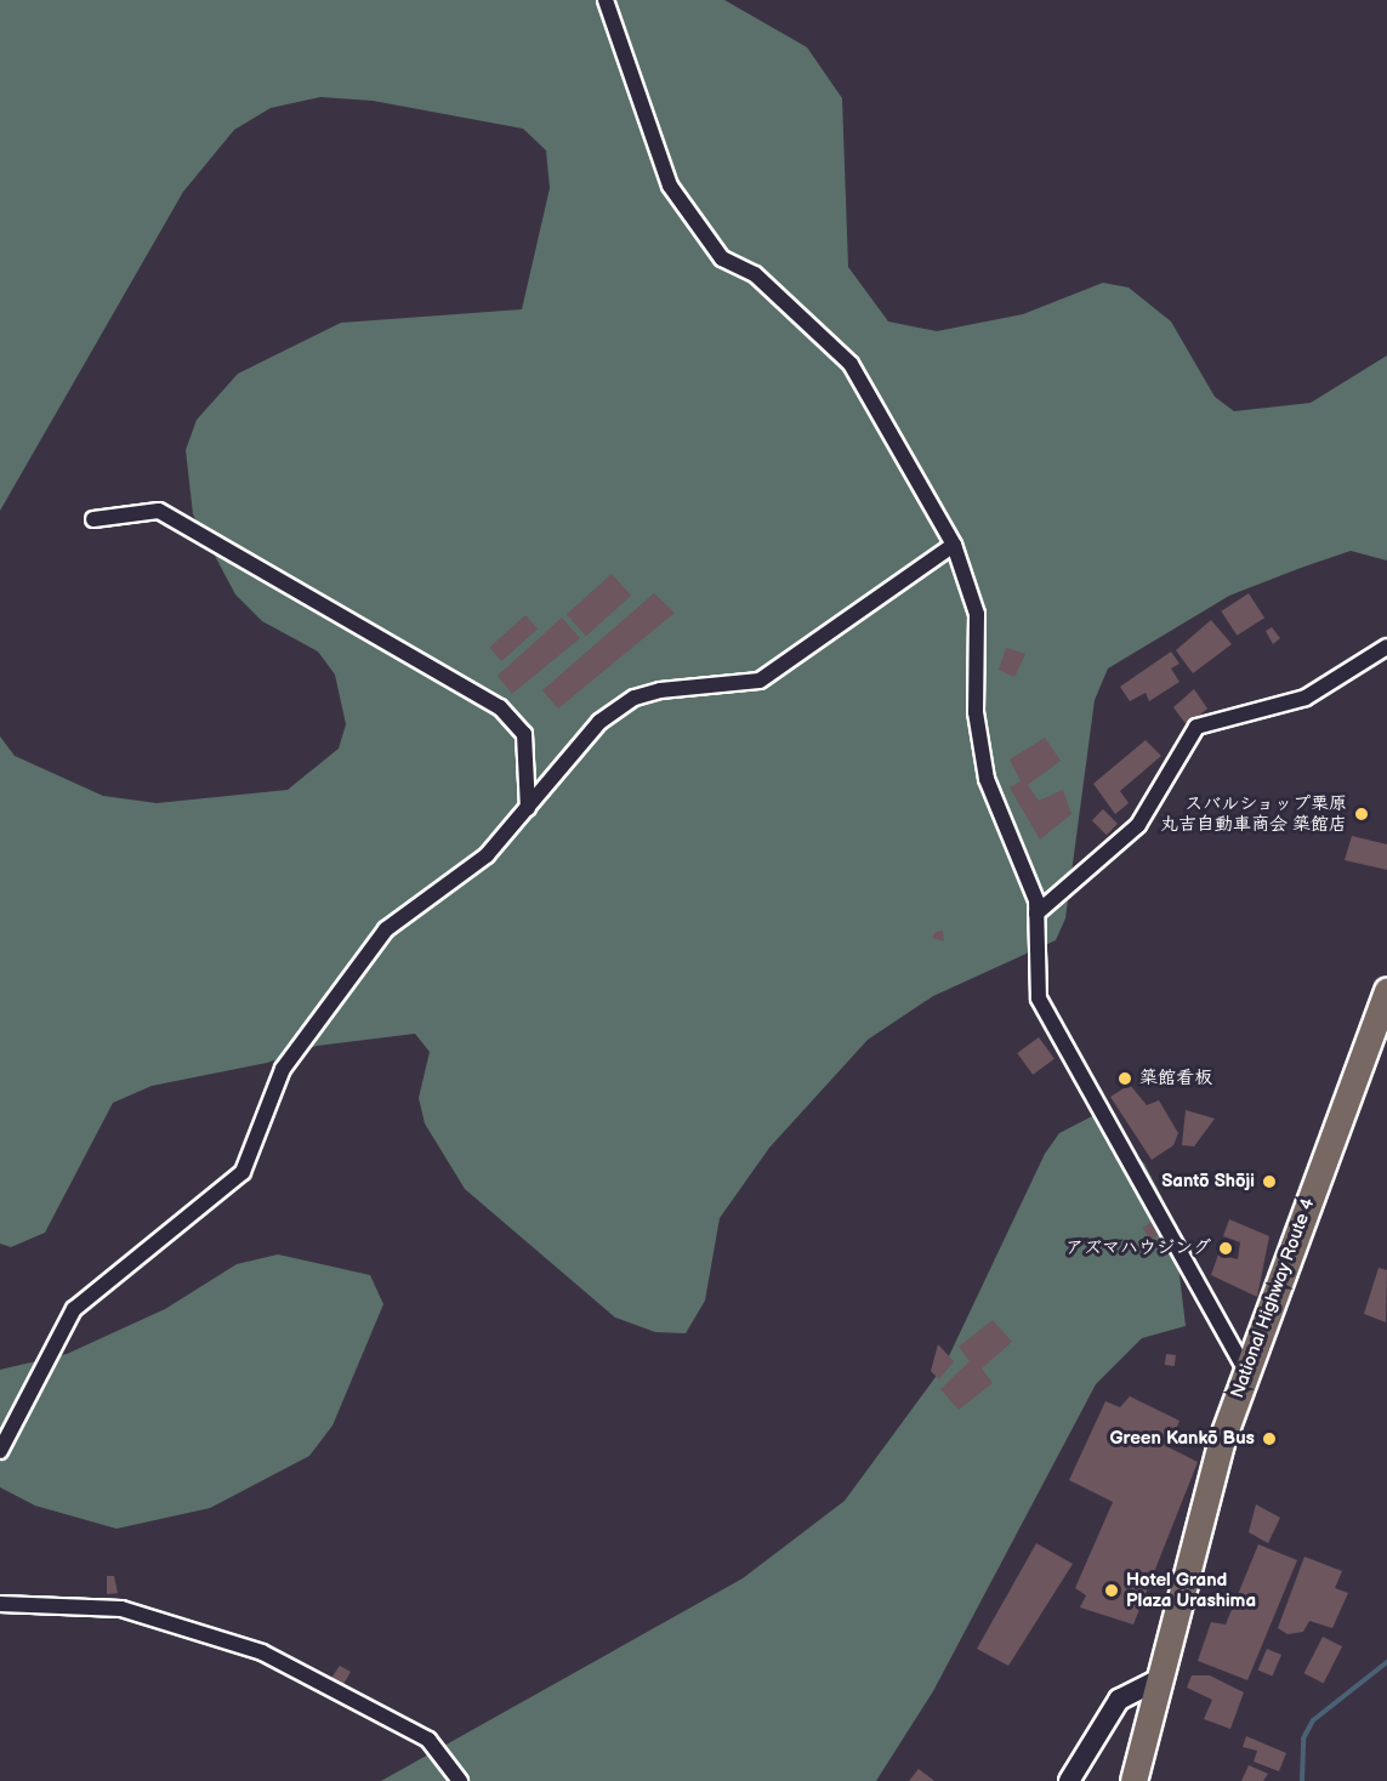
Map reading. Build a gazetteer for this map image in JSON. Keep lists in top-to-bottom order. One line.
{"streets":{"highway":["National Highway Route 4"]},"places":["スバルショップ栗原 丸吉自動車商会 築館店","築館看板","Santō Shōji","アズマハウジング","Green Kankō Bus","Hotel Grand Plaza Urashima"]}
